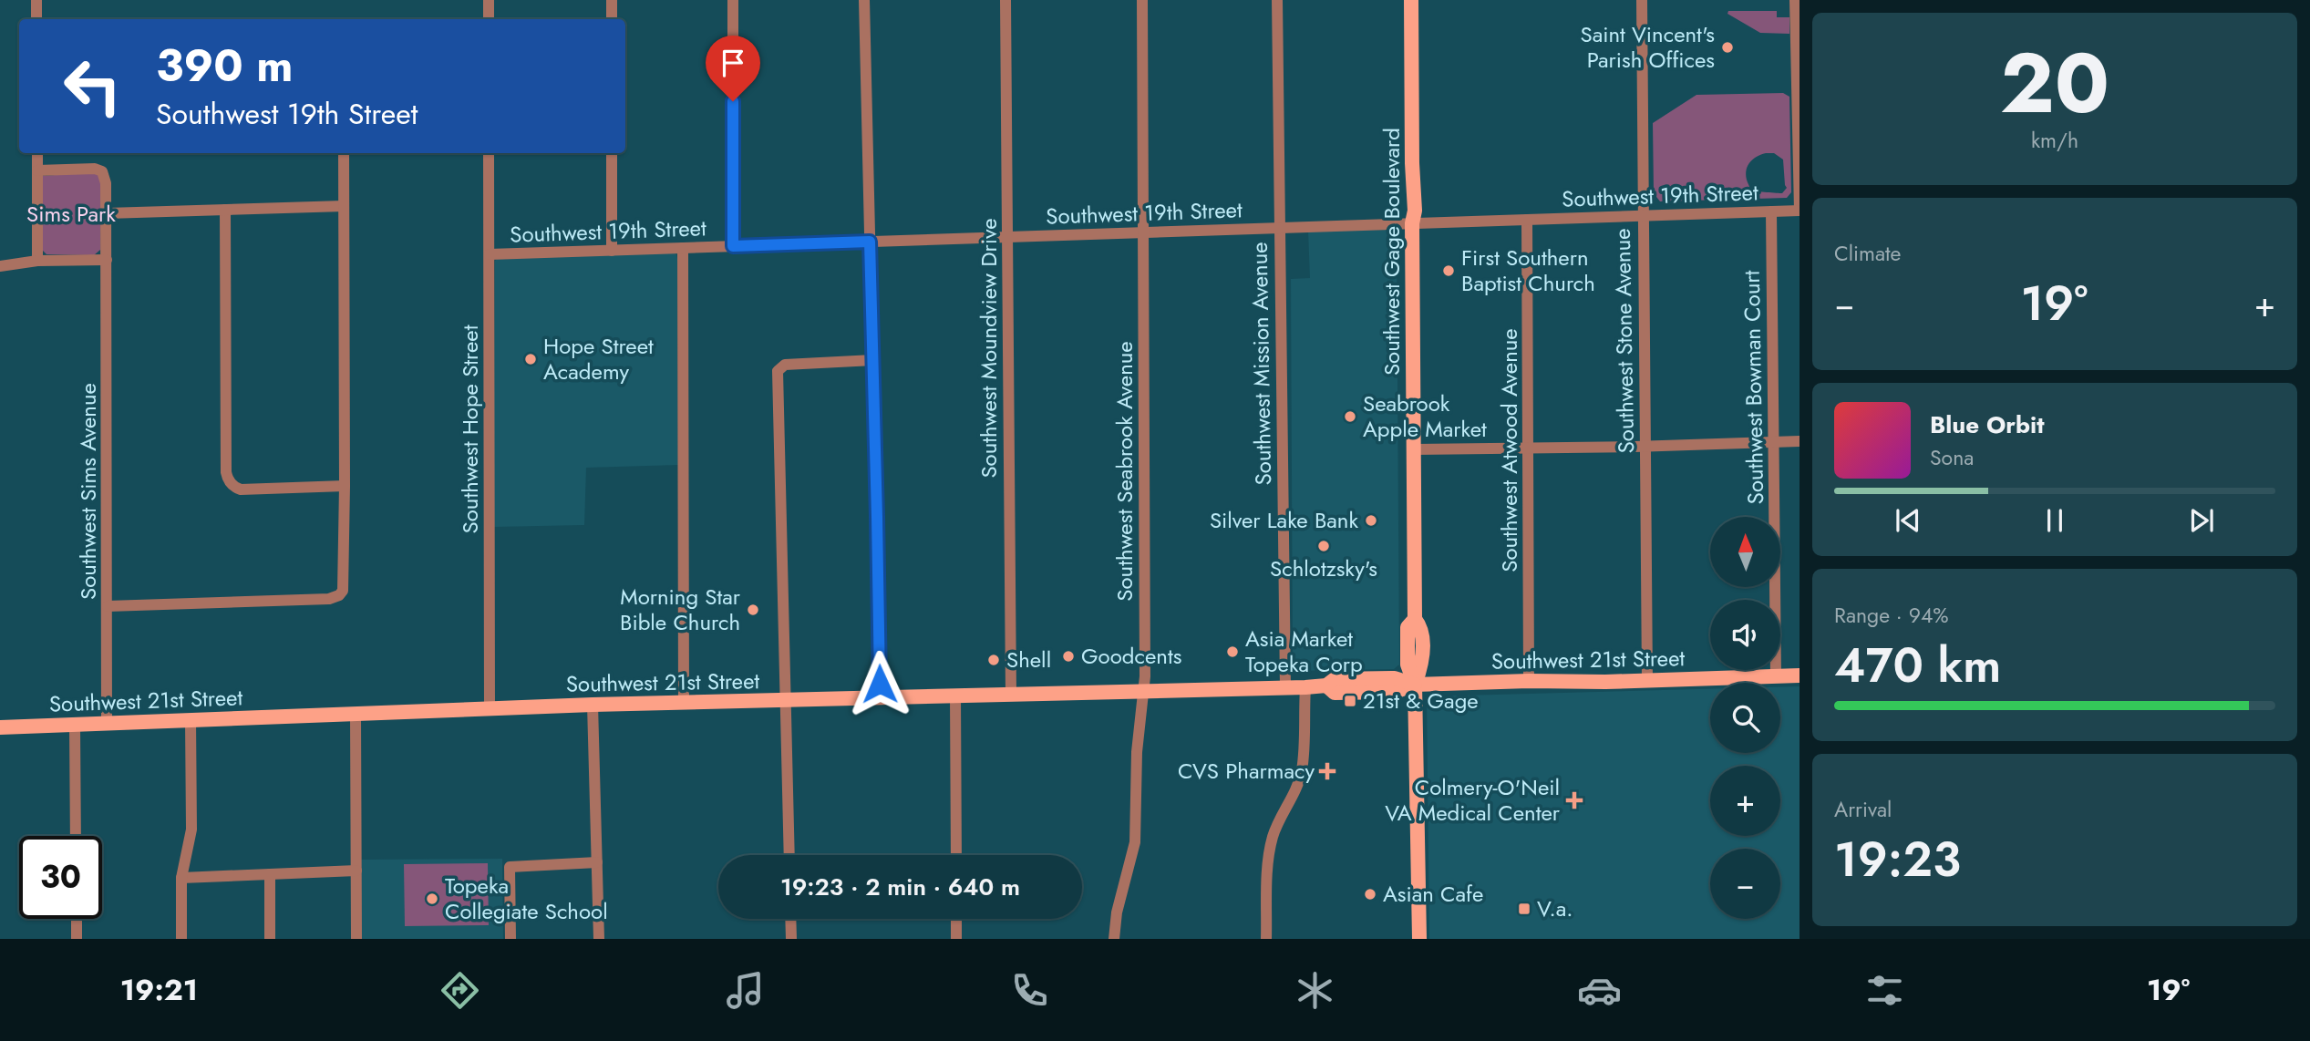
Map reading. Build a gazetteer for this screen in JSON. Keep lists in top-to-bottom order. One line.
{"streets":{"main road":["Southwest Gage Boulevard","Southwest 21st Street"],"street":["Southwest 19th Street","Southwest Stone Avenue","Southwest Moundview Drive","Southwest Mission Avenue","Southwest Bowman Court","Southwest Hope Street","Southwest Atwood Avenue","Southwest Seabrook Avenue","Southwest Sims Avenue"]},"crossings":[["Southwest 19th Street","Southwest Gage Boulevard"],["Southwest 19th Street","Southwest Stone Avenue"],["Southwest 19th Street","Southwest Moundview Drive"],["Southwest 19th Street","Southwest Mission Avenue"],["Southwest 19th Street","Southwest Bowman Court"],["Southwest 19th Street","Southwest Hope Street"],["Southwest 19th Street","Southwest Atwood Avenue"],["Southwest 19th Street","Southwest Seabrook Avenue"],["Southwest Gage Boulevard","Southwest 21st Street"],["Southwest Stone Avenue","Southwest 21st Street"],["Southwest Moundview Drive","Southwest 21st Street"],["Southwest Mission Avenue","Southwest 21st Street"],["Southwest Bowman Court","Southwest 21st Street"],["Southwest Hope Street","Southwest 21st Street"],["Southwest Atwood Avenue","Southwest 21st Street"],["Southwest Seabrook Avenue","Southwest 21st Street"],["Southwest Sims Avenue","Southwest 21st Street"]],"parks":["Sims Park"],"places":{"other":["Saint Vincent's Parish Offices","First Southern Baptist Church","Hope Street Academy","Seabrook Apple Market","Silver Lake Bank","Schlotzsky's","Morning Star Bible Church","Asia Market Topeka Corp","Goodcents","Shell","Asian Cafe","Topeka Collegiate School"],"transit":["21st & Gage","V.a."],"health":["CVS Pharmacy","Colmery-O'Neil VA Medical Center"]},"north":"top","page":{"tile":[["20","km/h"],"Climate",["Range · 94%","470 km"],["Arrival","19:23"]],"turn":["390 m","Southwest 19th Street"],"heat":["−","19°","+"],"song":["Blue Orbit","Sona"],"map_buttons":["+","−"],"limit":"30","trip":"19:23 · 2 min · 640 m","tabs":["19:21","19°"]}}
